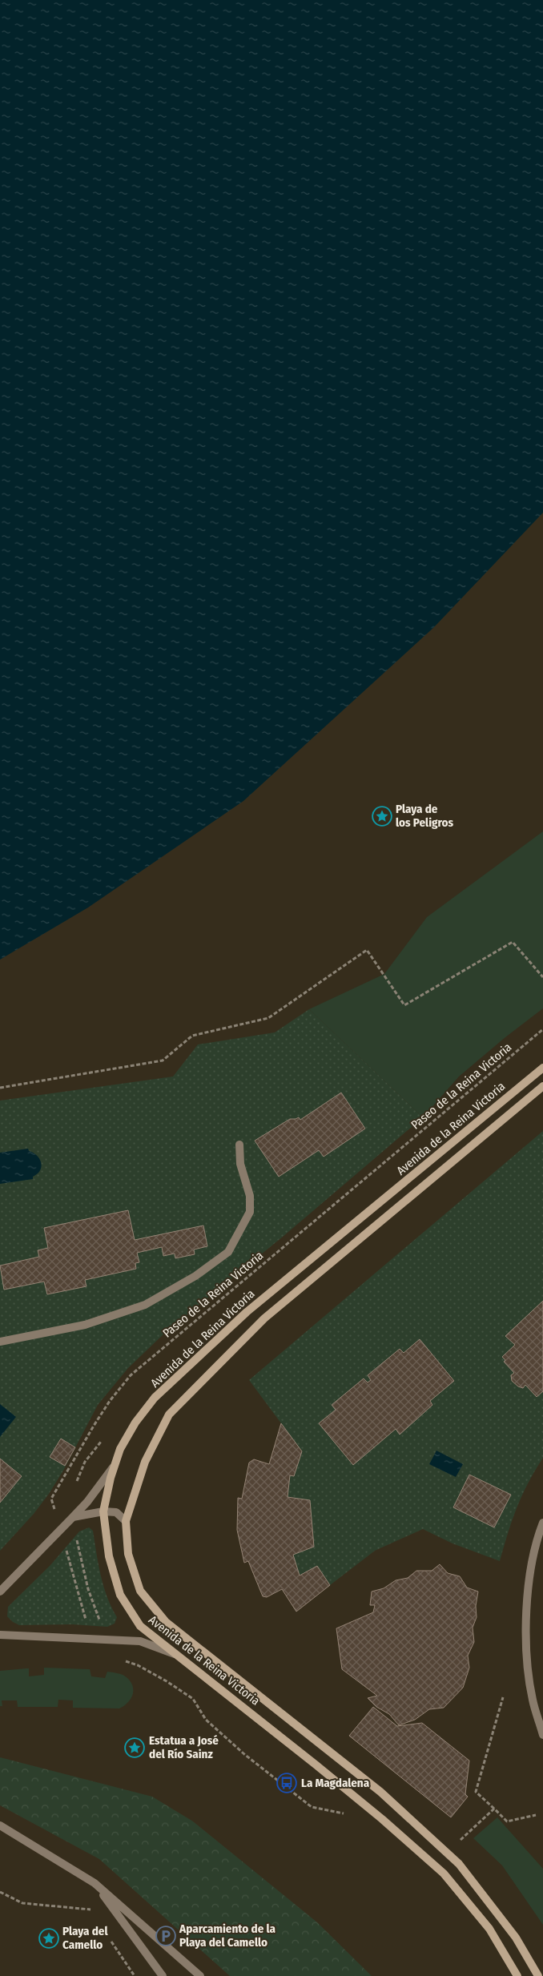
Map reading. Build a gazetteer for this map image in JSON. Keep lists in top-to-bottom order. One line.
{"streets":{"main road":["Avenida de la Reina Victoria"],"path":["Paseo de la Reina Victoria"]},"places":{"place":["Playa de los Peligros","Estatua a José del Río Sainz","Playa del Camello"],"bus stop":["La Magdalena"],"parking":["Aparcamiento de la Playa del Camello"]}}
